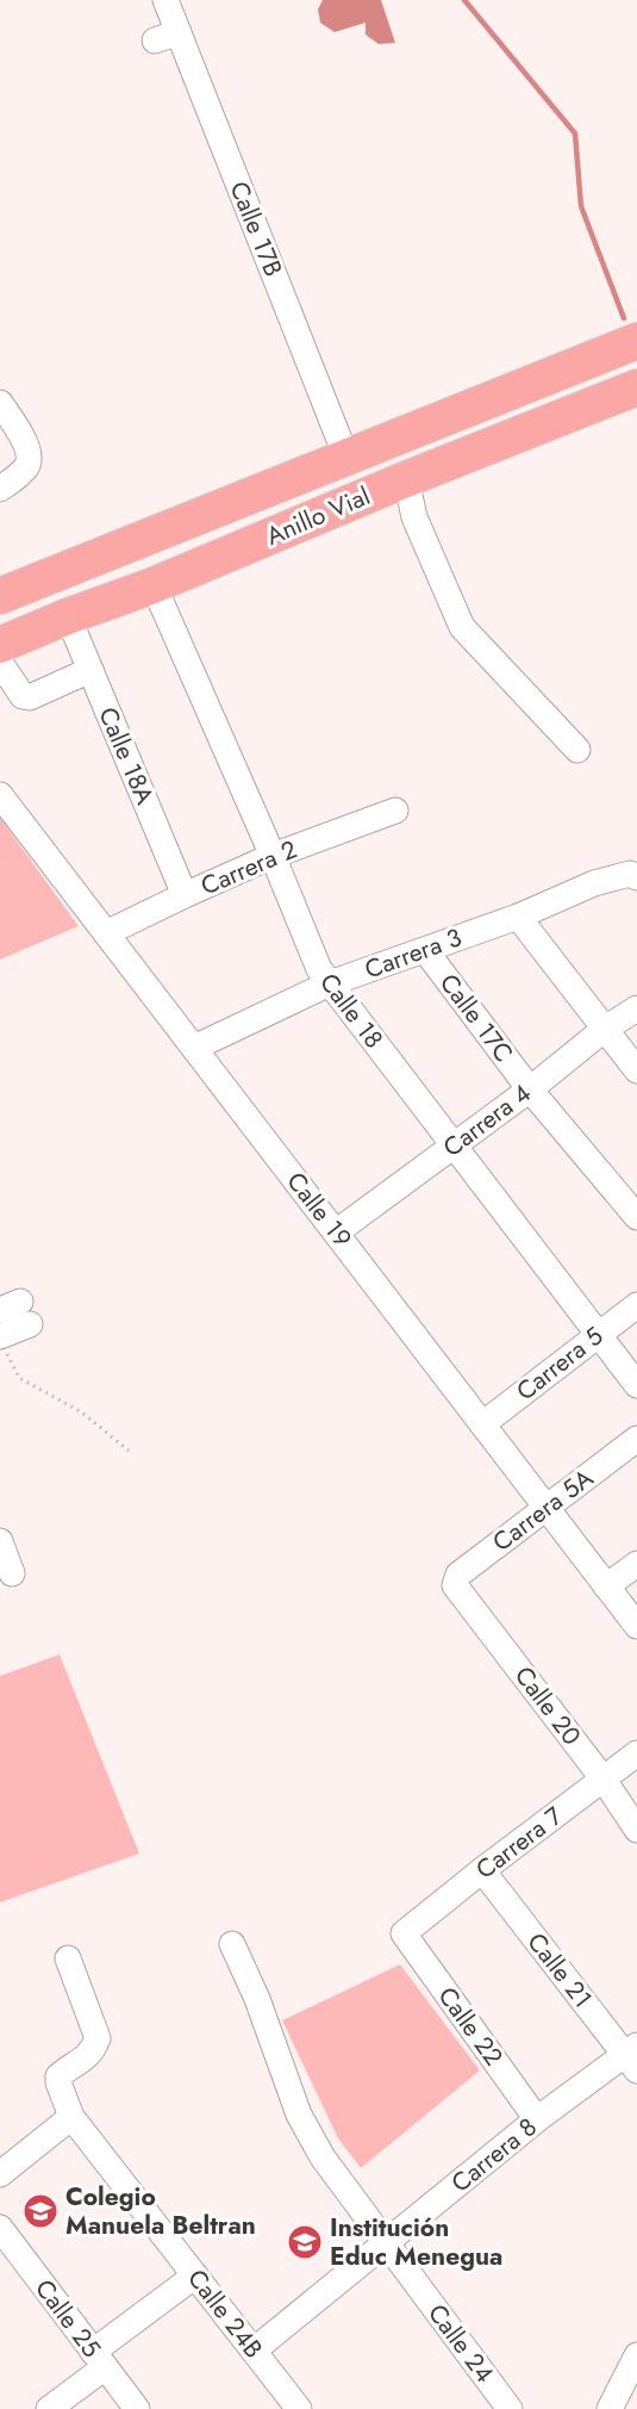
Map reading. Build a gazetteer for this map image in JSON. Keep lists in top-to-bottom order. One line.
{"streets":{"highway":["Anillo Vial"],"street":["Calle 17B","Calle 18A","Carrera 2","Carrera 3","Calle 18","Calle 17C","Carrera 4","Calle 19","Carrera 5","Carrera 5A","Calle 20","Carrera 7","Calle 21","Calle 22","Carrera 8","Calle 24B","Calle 25","Calle 24"]},"crossings":[["Calle 17B","Anillo Vial"],["Anillo Vial","Calle 18A"],["Anillo Vial","Calle 18"],["Calle 18A","Carrera 2"],["Carrera 2","Calle 18"],["Carrera 2","Calle 19"],["Carrera 3","Calle 18"],["Carrera 3","Calle 17C"],["Carrera 3","Calle 19"],["Calle 18","Carrera 4"],["Calle 18","Carrera 5"],["Calle 17C","Carrera 4"],["Carrera 4","Calle 19"],["Calle 19","Carrera 5"],["Calle 19","Carrera 5A"],["Carrera 5A","Calle 20"],["Calle 20","Carrera 7"],["Carrera 7","Calle 21"],["Carrera 7","Calle 22"],["Calle 21","Carrera 8"],["Calle 22","Carrera 8"],["Carrera 8","Calle 24B"],["Carrera 8","Calle 24"]],"places":{"school or university":["Colegio Manuela Beltran","Institución Educ Menegua"]}}
